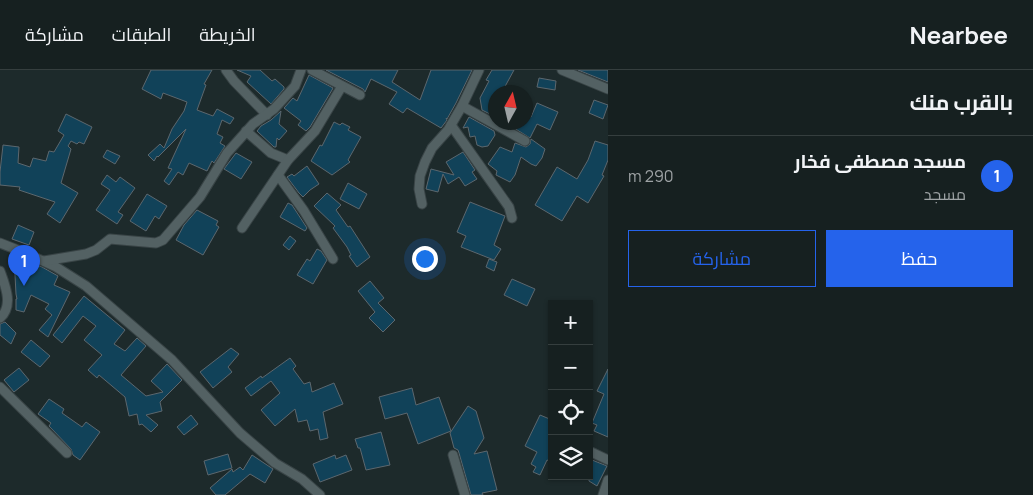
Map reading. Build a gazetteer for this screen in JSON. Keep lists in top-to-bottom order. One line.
{"north":"top","page":{"header":"Nearbee","nav":["الخريطة","الطبقات","مشاركة"],"heading":"بالقرب منك","list":[{"mark":"1","name":"مسجد مصطفى فخار","note":"مسجد","value":"290 m"}],"buttons":["حفظ","مشاركة"],"pins":"1","map_buttons":["+","−"]}}
